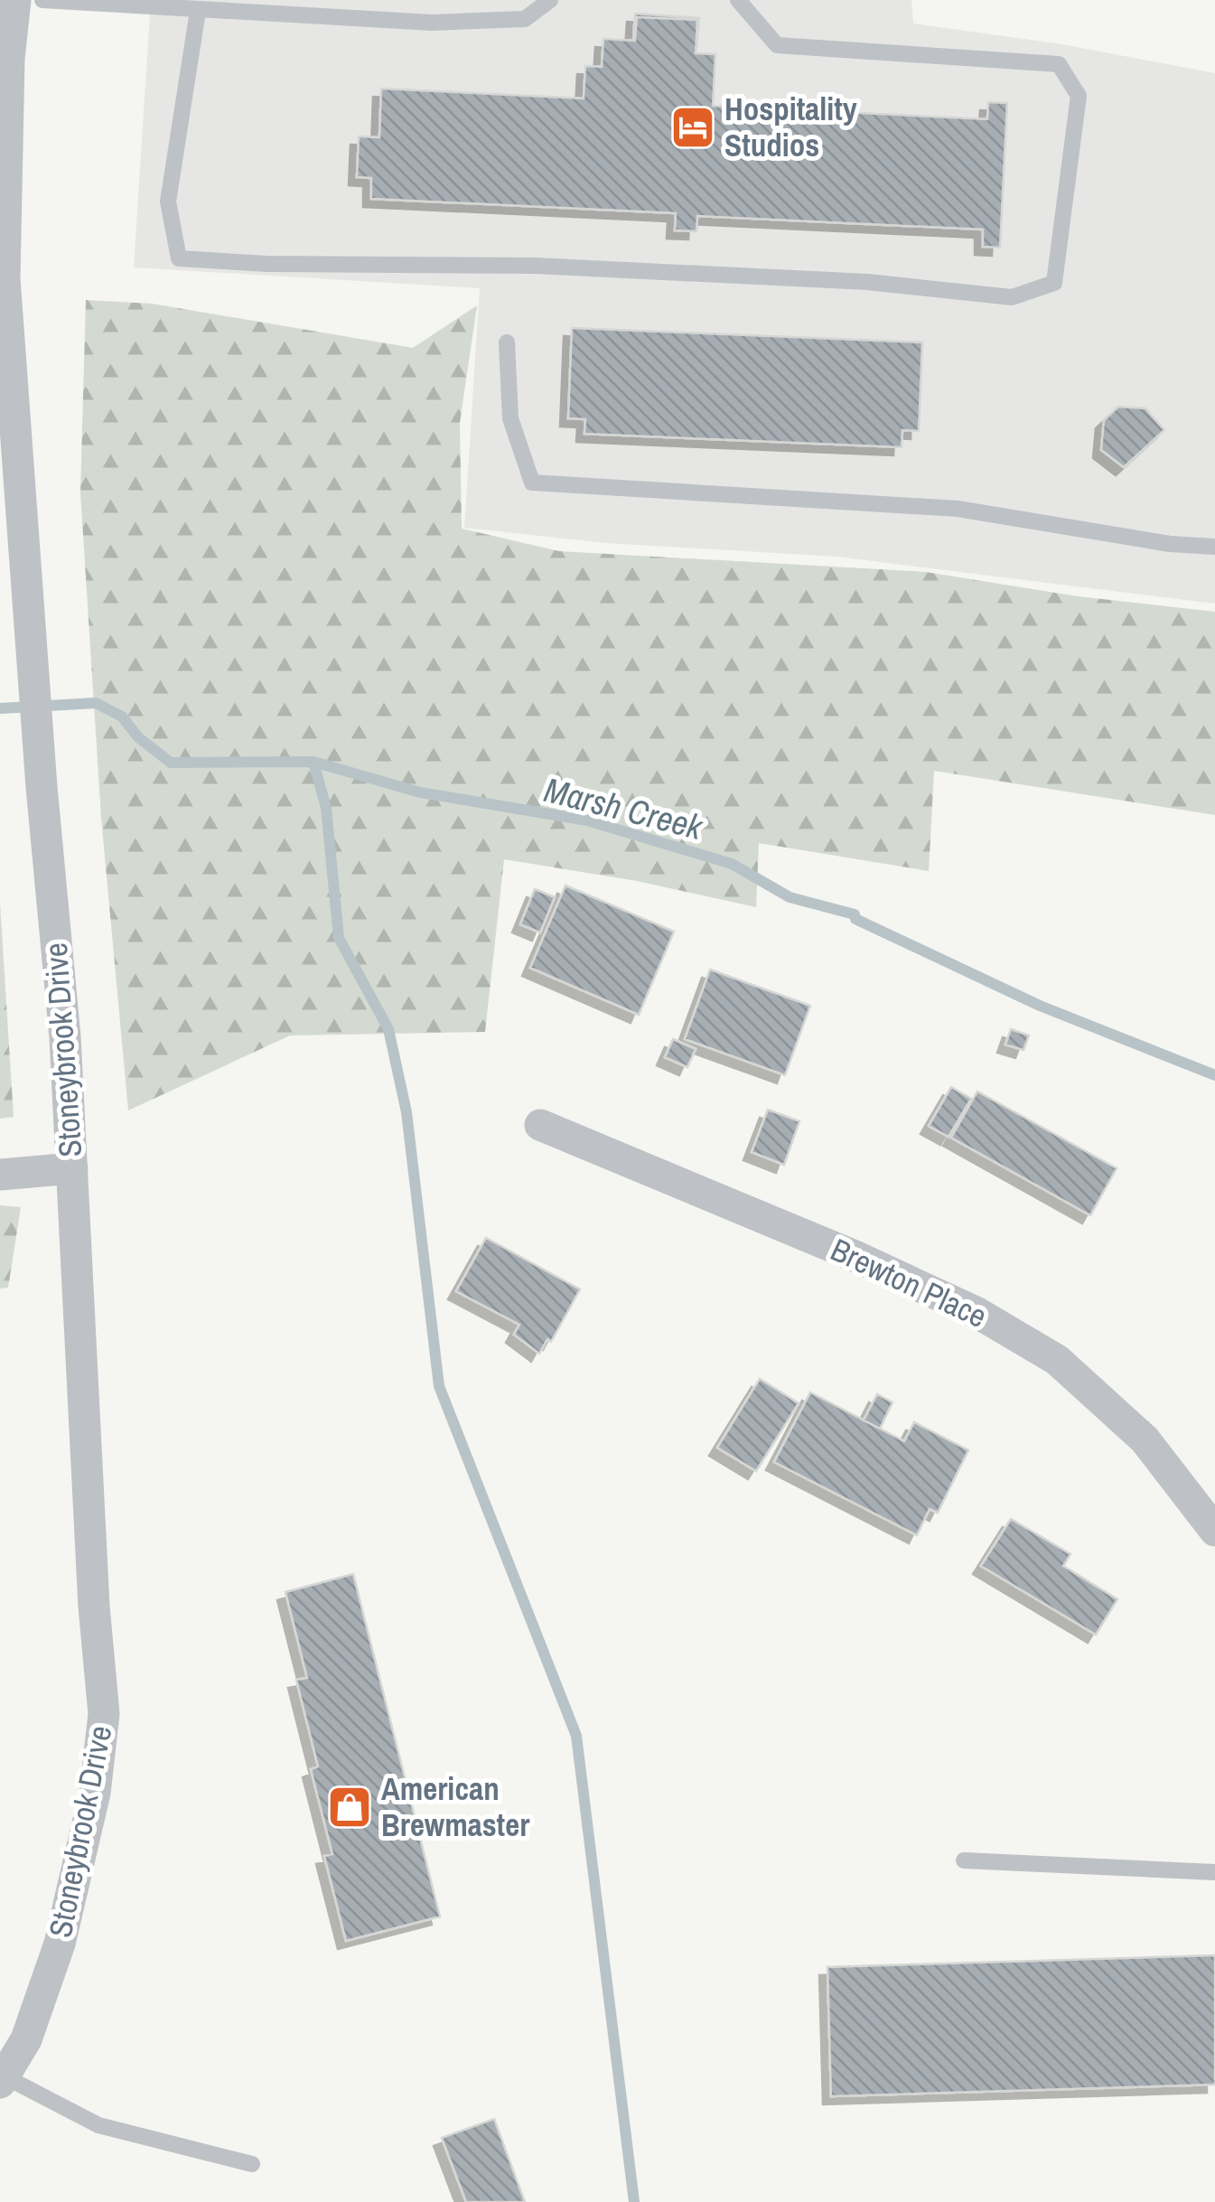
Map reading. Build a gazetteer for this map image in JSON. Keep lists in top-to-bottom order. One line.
{"streets":{"street":["Stoneybrook Drive","Brewton Place"]},"water":["Marsh Creek"],"places":{"hotel":["Hospitality Studios"],"shop":["American Brewmaster"]}}
